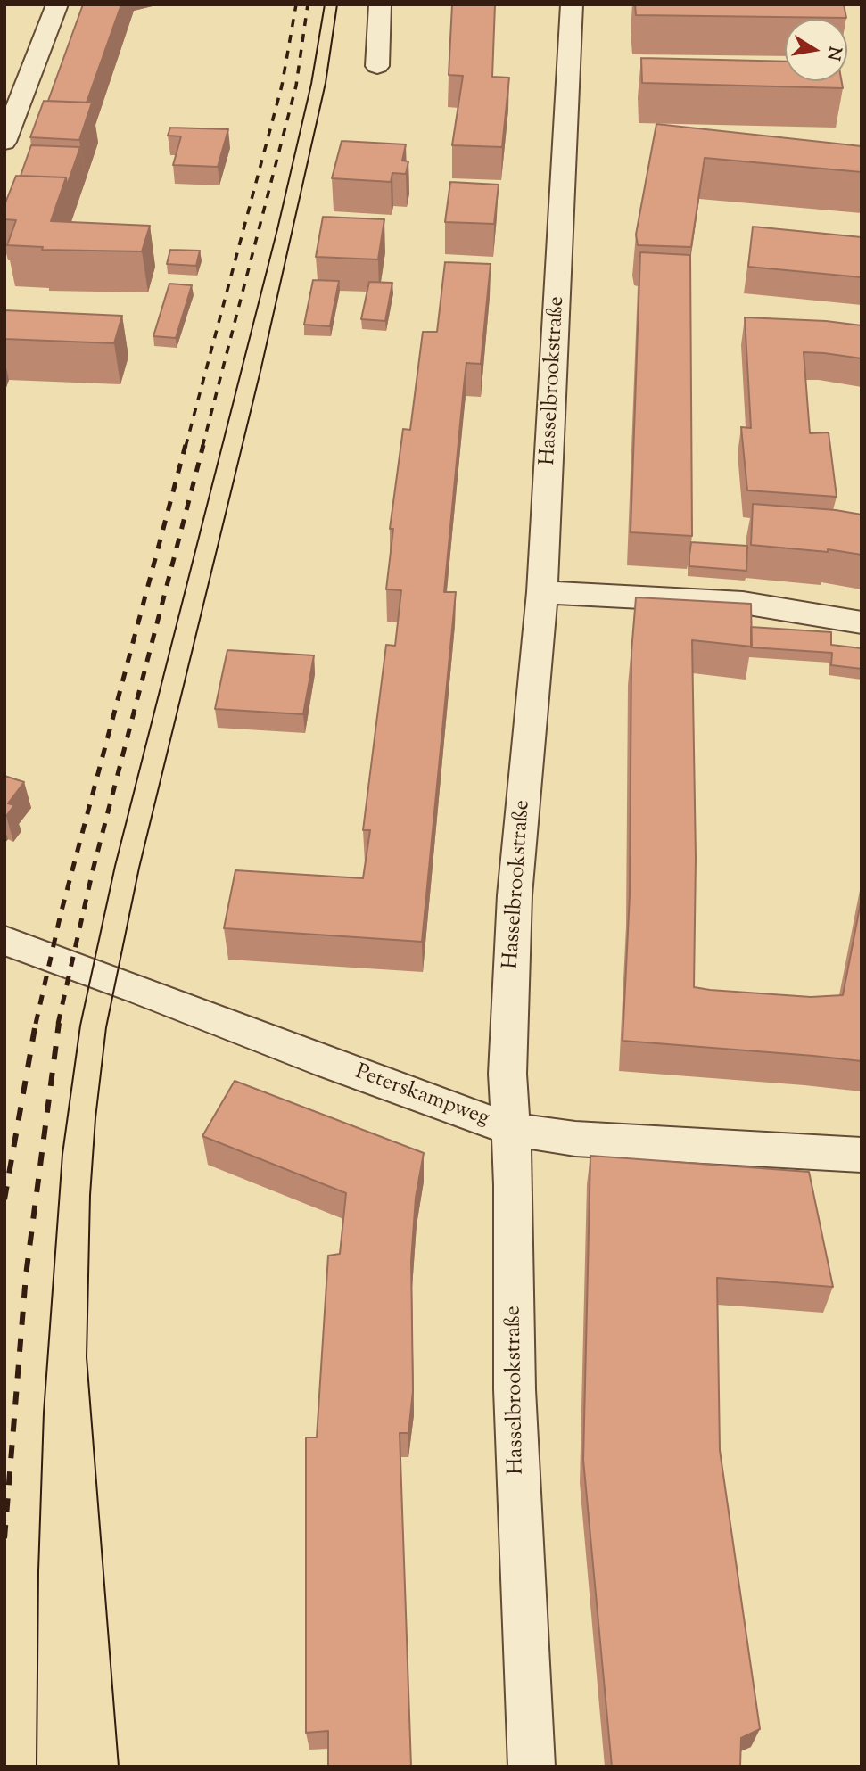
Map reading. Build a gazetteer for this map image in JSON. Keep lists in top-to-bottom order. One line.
{"streets":{"street":["Hasselbrookstraße","Peterskampweg"]},"crossings":[["Hasselbrookstraße","Peterskampweg"]],"north":"right"}
